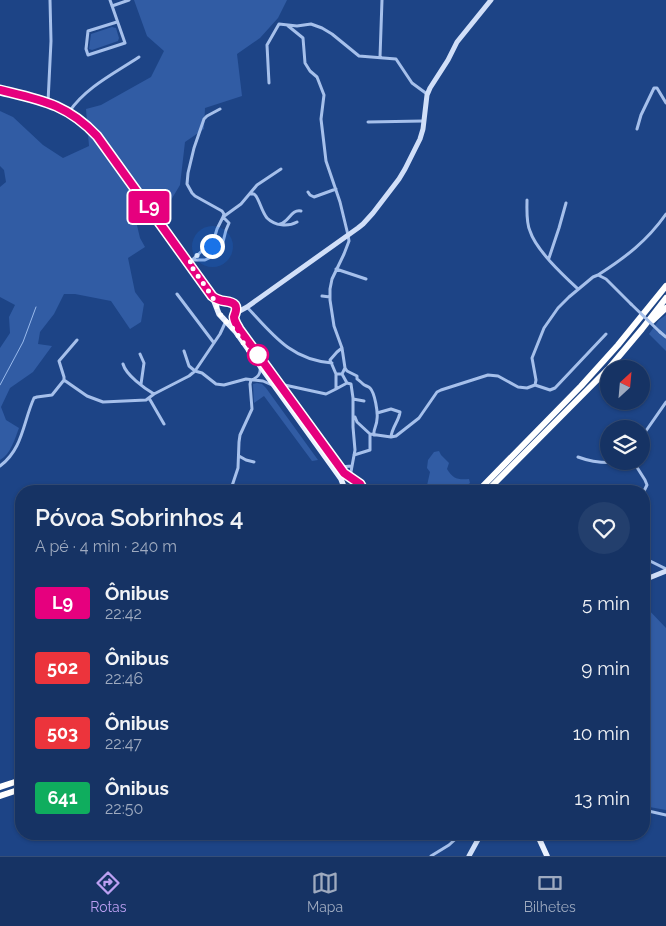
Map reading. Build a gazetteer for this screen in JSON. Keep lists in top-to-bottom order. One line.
{"lines":["bus line L9"],"north":"top right","page":{"on_map":"L9","heading":["Póvoa Sobrinhos 4","A pé · 4 min · 240 m"],"list":[{"mark":"L9","name":"Ônibus","note":"22:42","value":"5 min"},{"mark":"502","name":"Ônibus","note":"22:46","value":"9 min"},{"mark":"503","name":"Ônibus","note":"22:47","value":"10 min"},{"mark":"641","name":"Ônibus","note":"22:50","value":"13 min"}],"tabs":["Rotas","Mapa","Bilhetes"]}}
